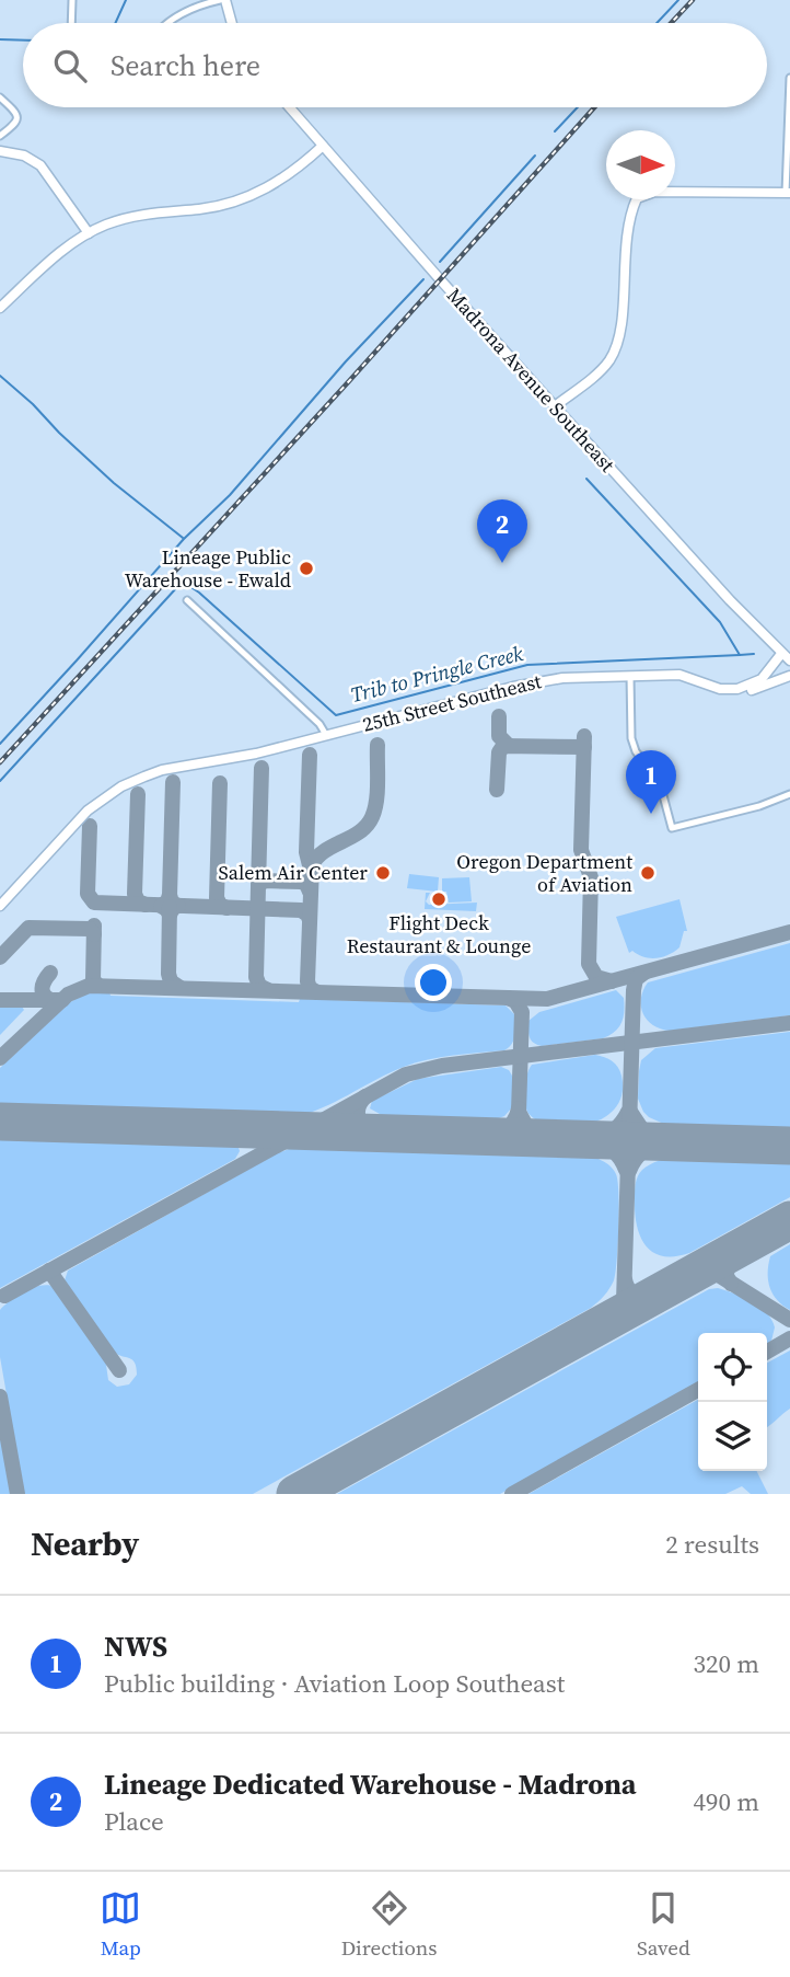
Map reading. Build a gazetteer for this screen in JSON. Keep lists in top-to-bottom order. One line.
{"streets":{"street":["Madrona Avenue Southeast","25th Street Southeast"]},"water":["Trib to Pringle Creek"],"places":["Lineage Public Warehouse - Ewald","Salem Air Center","Oregon Department of Aviation","Flight Deck Restaurant & Lounge"],"north":"right","page":{"search":"Search here","pins":["2","1"],"heading":["Nearby","2 results"],"list":[{"mark":"1","name":"NWS","note":"Public building · Aviation Loop Southeast","value":"320 m"},{"mark":"2","name":"Lineage Dedicated Warehouse - Madrona","note":"Place","value":"490 m"}],"nav":["Map","Directions","Saved"]}}
